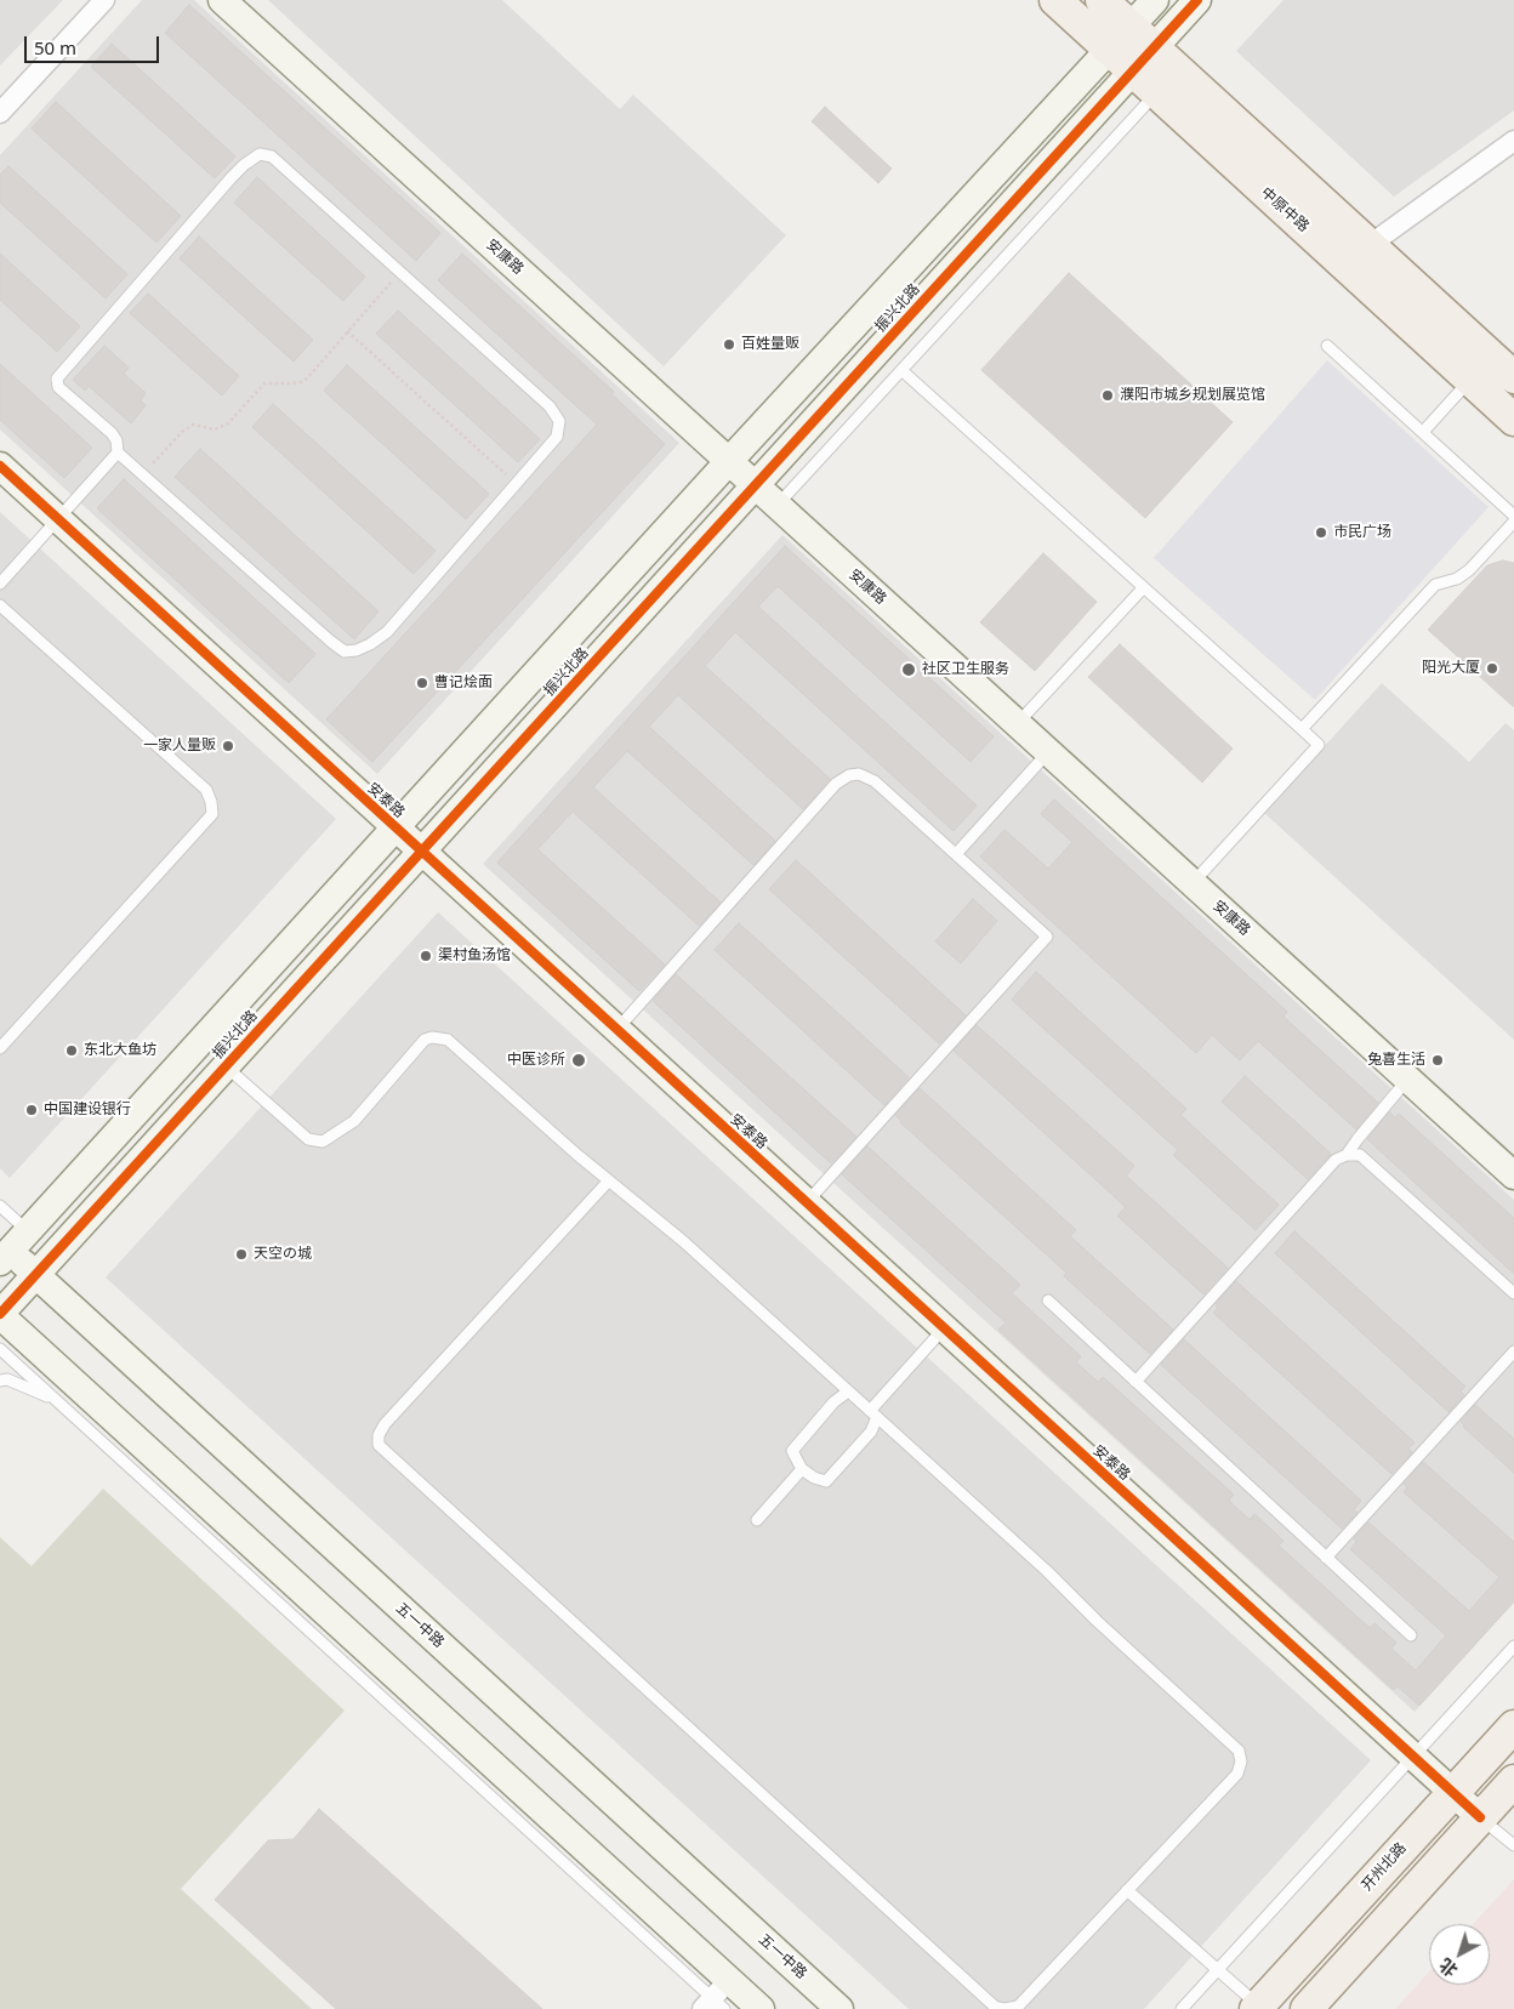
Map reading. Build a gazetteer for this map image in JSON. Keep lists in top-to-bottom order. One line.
{"streets":{"main road":["中原中路","开州北路"],"street":["安康路","振兴北路","安泰路","五一中路"]},"crossings":[["中原中路","振兴北路"],["安康路","振兴北路"],["振兴北路","安泰路"],["振兴北路","五一中路"],["安泰路","开州北路"]],"places":["百姓量贩","濮阳市城乡规划展览馆","市民广场","阳光大厦","社区卫生服务","曹记烩面","一家人量贩","渠村鱼汤馆","东北大鱼坊","中医诊所","兔喜生活","中国建设银行","天空の城"],"scale_bar":"50 m","north":"bottom left"}
